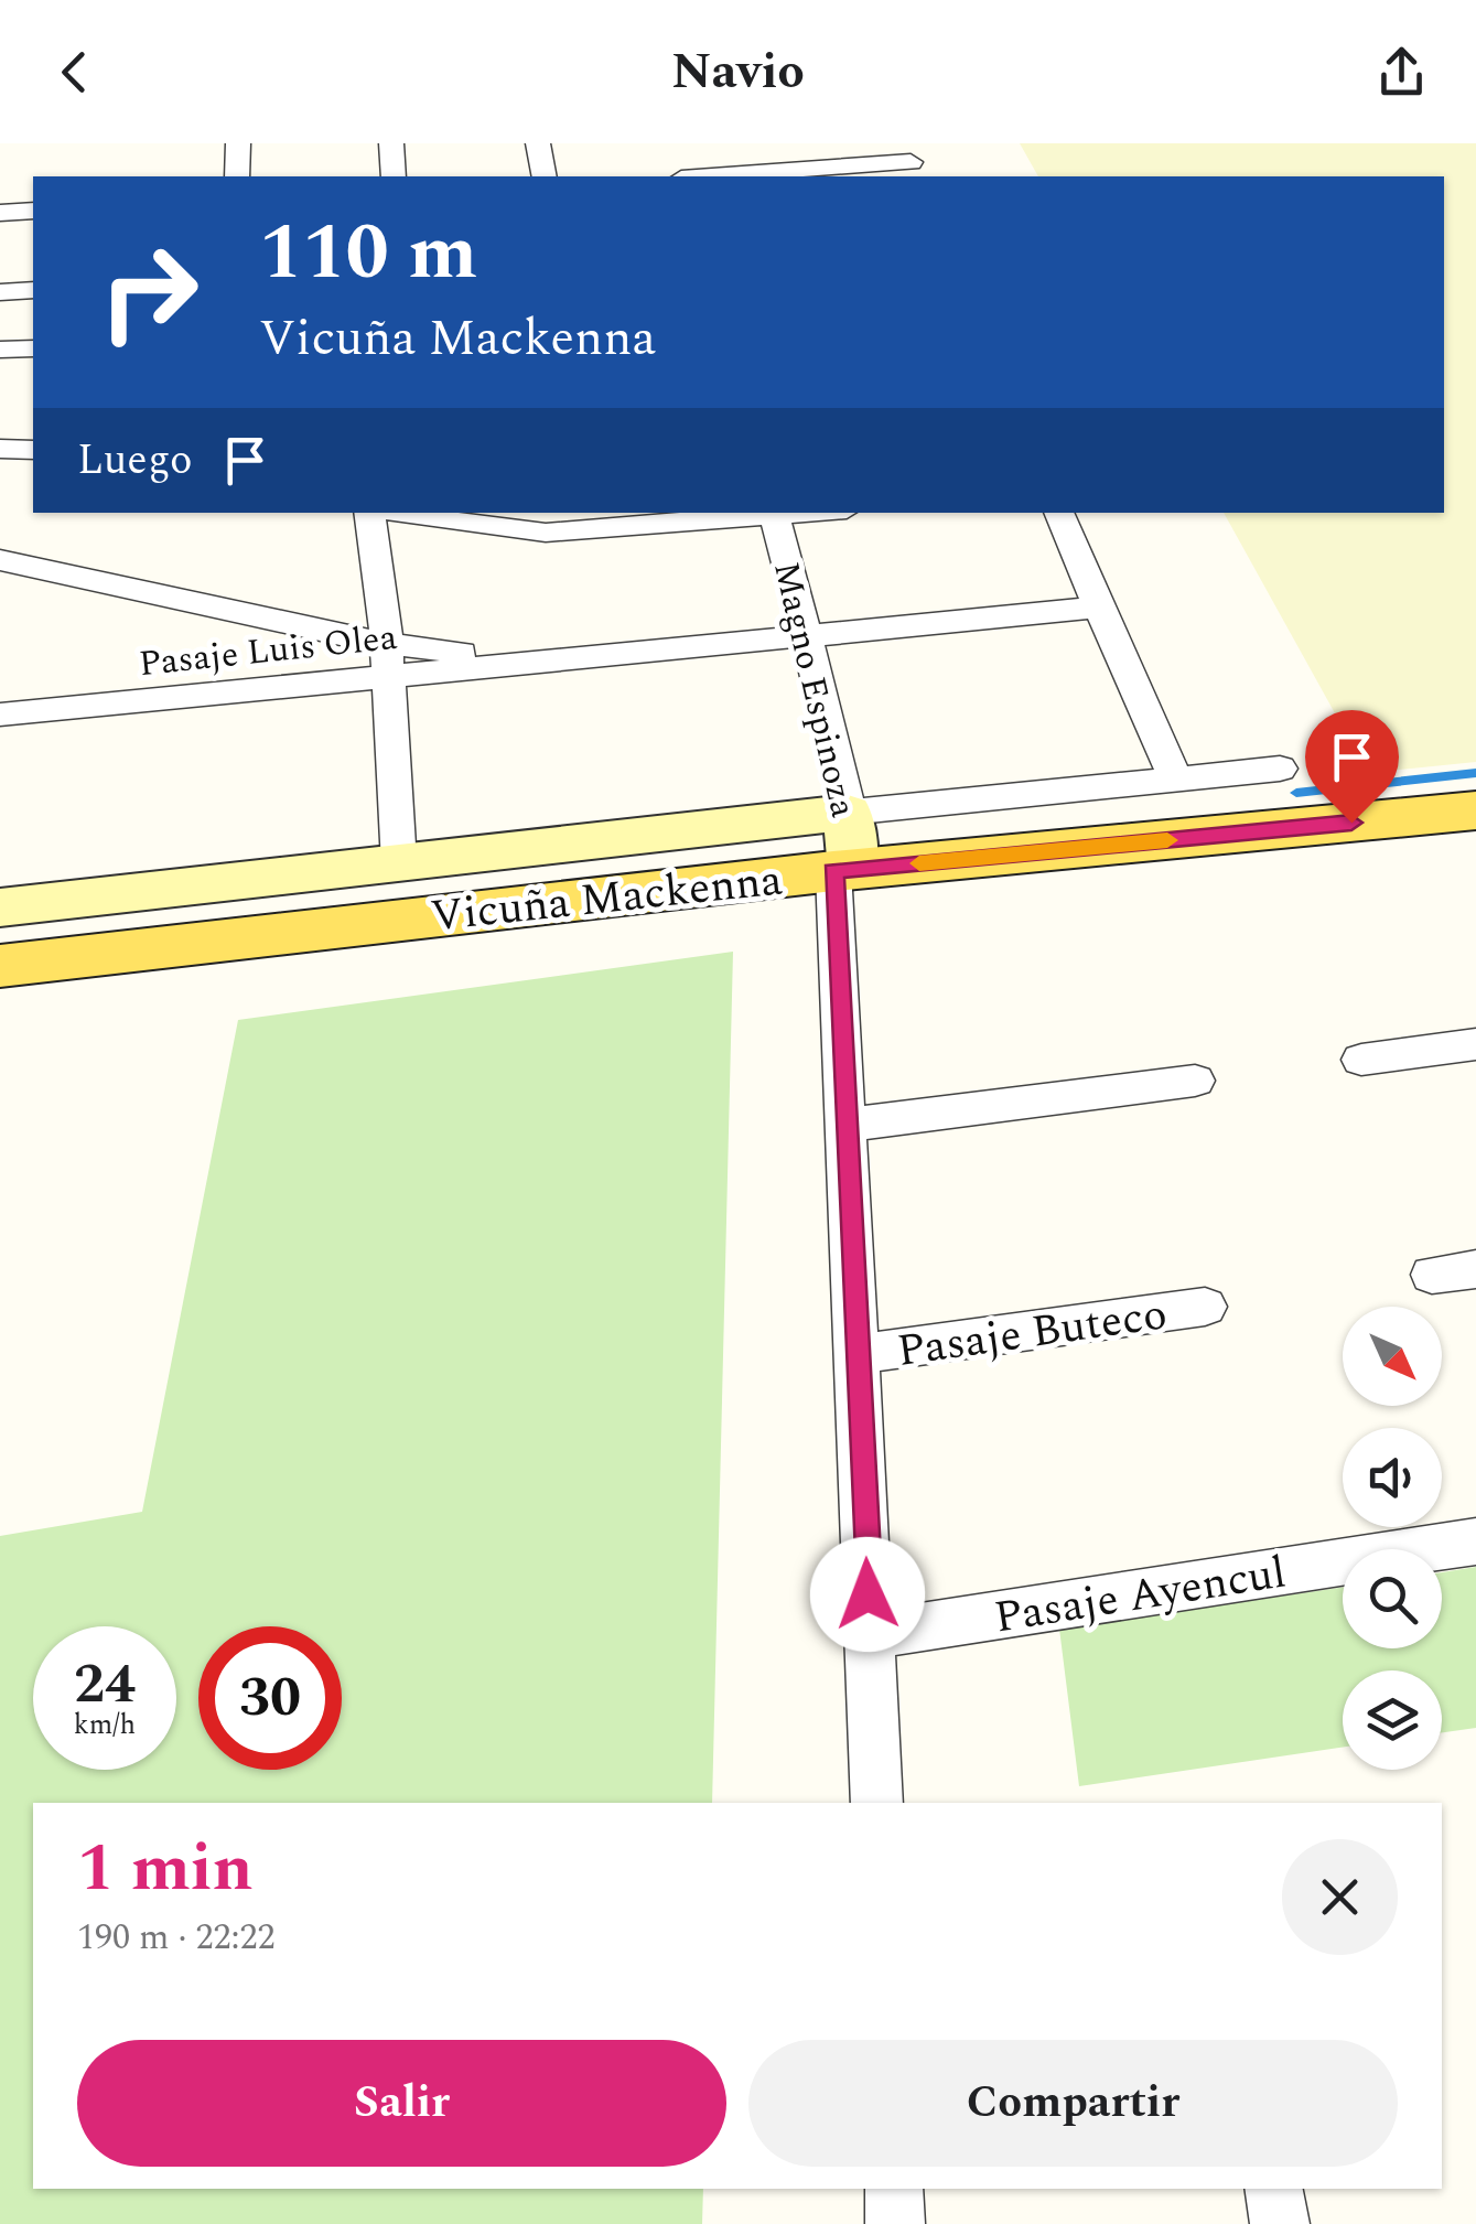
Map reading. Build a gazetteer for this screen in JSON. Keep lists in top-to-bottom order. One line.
{"streets":{"main road":["Vicuña Mackenna"],"street":["Pasaje Luis Olea","Magno Espinoza","Pasaje Buteco","Pasaje Ayencul"]},"crossings":[["Pasaje Luis Olea","Magno Espinoza"],["Magno Espinoza","Vicuña Mackenna"]],"north":"bottom right","page":{"header":"Navio","turn":["110 m","Vicuña Mackenna"],"then":"Luego","speed":"24 km/h","limit":"30","heading":["1 min","190 m · 22:22"],"buttons":["Salir","Compartir"]}}
